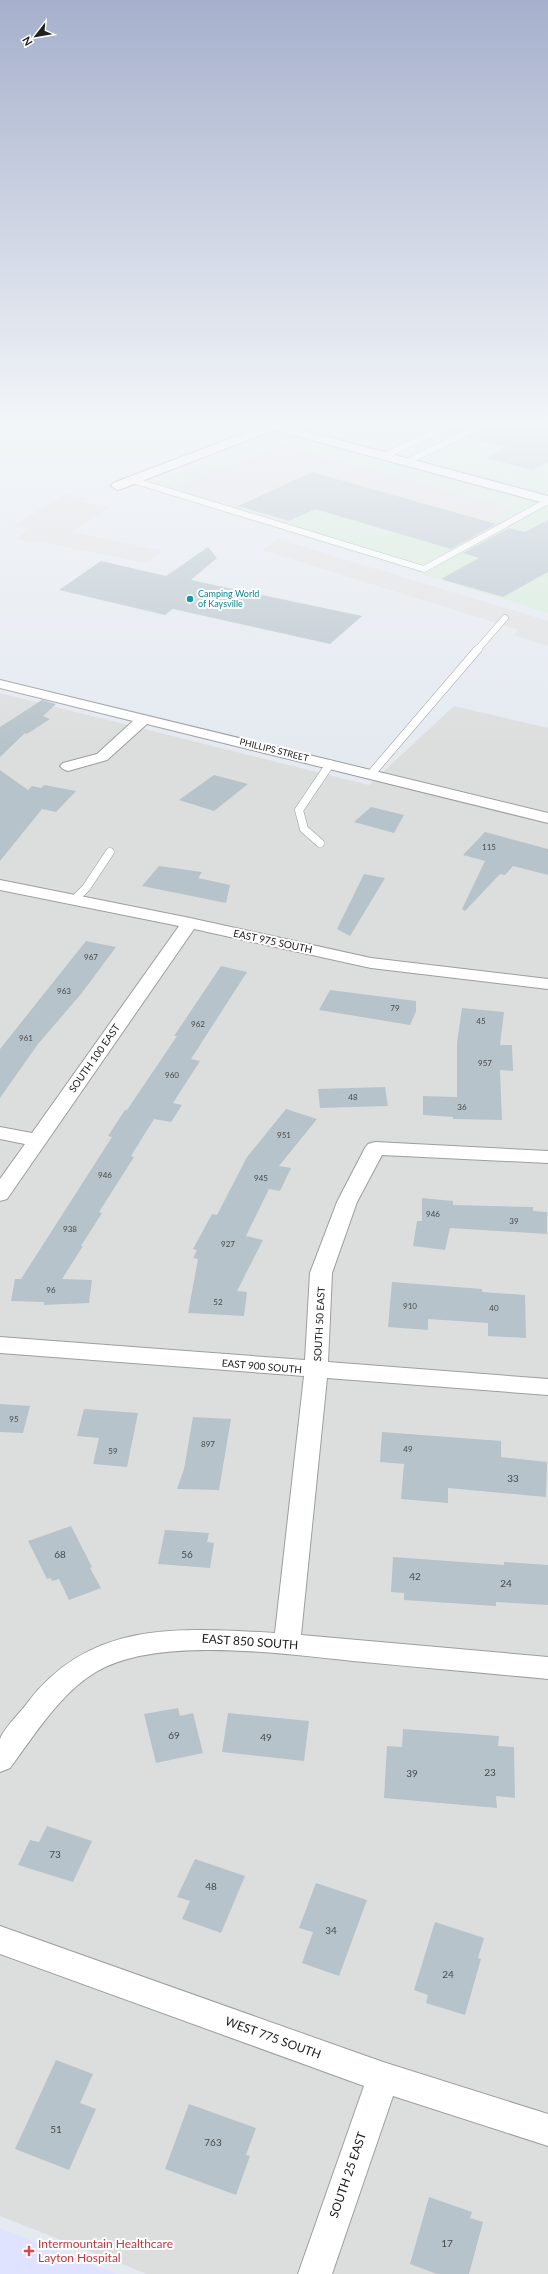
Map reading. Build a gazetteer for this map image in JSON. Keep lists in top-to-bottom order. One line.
{"streets":{"street":["PHILLIPS STREET","EAST 975 SOUTH","SOUTH 100 EAST","SOUTH 50 EAST","EAST 900 SOUTH","EAST 850 SOUTH","WEST 775 SOUTH","SOUTH 25 EAST"]},"crossings":[["EAST 975 SOUTH","SOUTH 100 EAST"],["SOUTH 50 EAST","EAST 900 SOUTH"],["SOUTH 50 EAST","EAST 850 SOUTH"],["WEST 775 SOUTH","SOUTH 25 EAST"]],"places":{"other":["Camping World of Kaysville"],"health":["Intermountain Healthcare Layton Hospital"]},"house_numbers":["115","967","963","79","45","962","961","957","960","48","36","951","946","945","946","39","938","927","96","52","910","40","95","897","49","59","33","68","56","42","24","69","49","23","39","73","48","34","24","51","763","17"],"north":"bottom left"}
